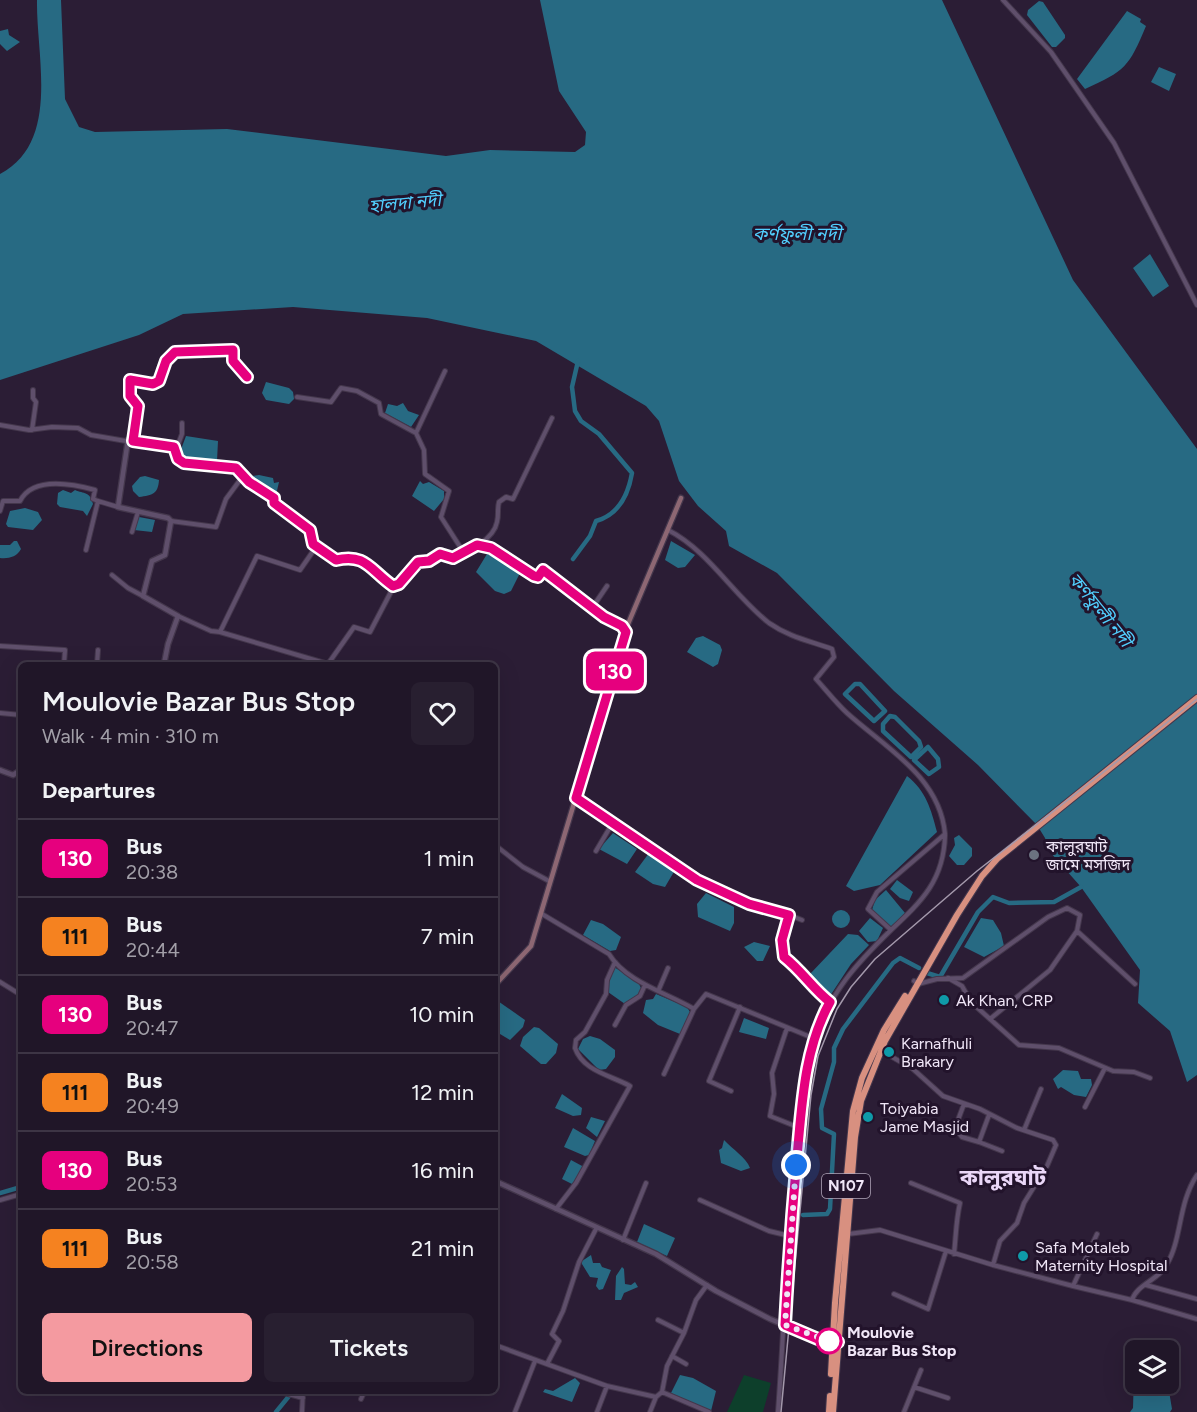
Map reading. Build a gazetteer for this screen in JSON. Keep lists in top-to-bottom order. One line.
{"streets":{"highway":["N107"]},"districts":["কালুরঘাট"],"water":["হালদা নদী","কর্ণফুলী নদী"],"places":["কালুরঘাট জামে মসজিদ","Ak Khan, CRP","Karnafhuli Brakary","Toiyabia Jame Masjid","Safa Motaleb Maternity Hospital","Moulovie Bazar Bus Stop"],"lines":["bus line 130"],"page":{"on_map":"130","heading":[["Moulovie Bazar Bus Stop","Walk · 4 min · 310 m"],"Departures"],"list":[{"mark":"130","name":"Bus","note":"20:38","value":"1 min"},{"mark":"111","name":"Bus","note":"20:44","value":"7 min"},{"mark":"130","name":"Bus","note":"20:47","value":"10 min"},{"mark":"111","name":"Bus","note":"20:49","value":"12 min"},{"mark":"130","name":"Bus","note":"20:53","value":"16 min"},{"mark":"111","name":"Bus","note":"20:58","value":"21 min"}],"buttons":["Directions","Tickets"]}}
